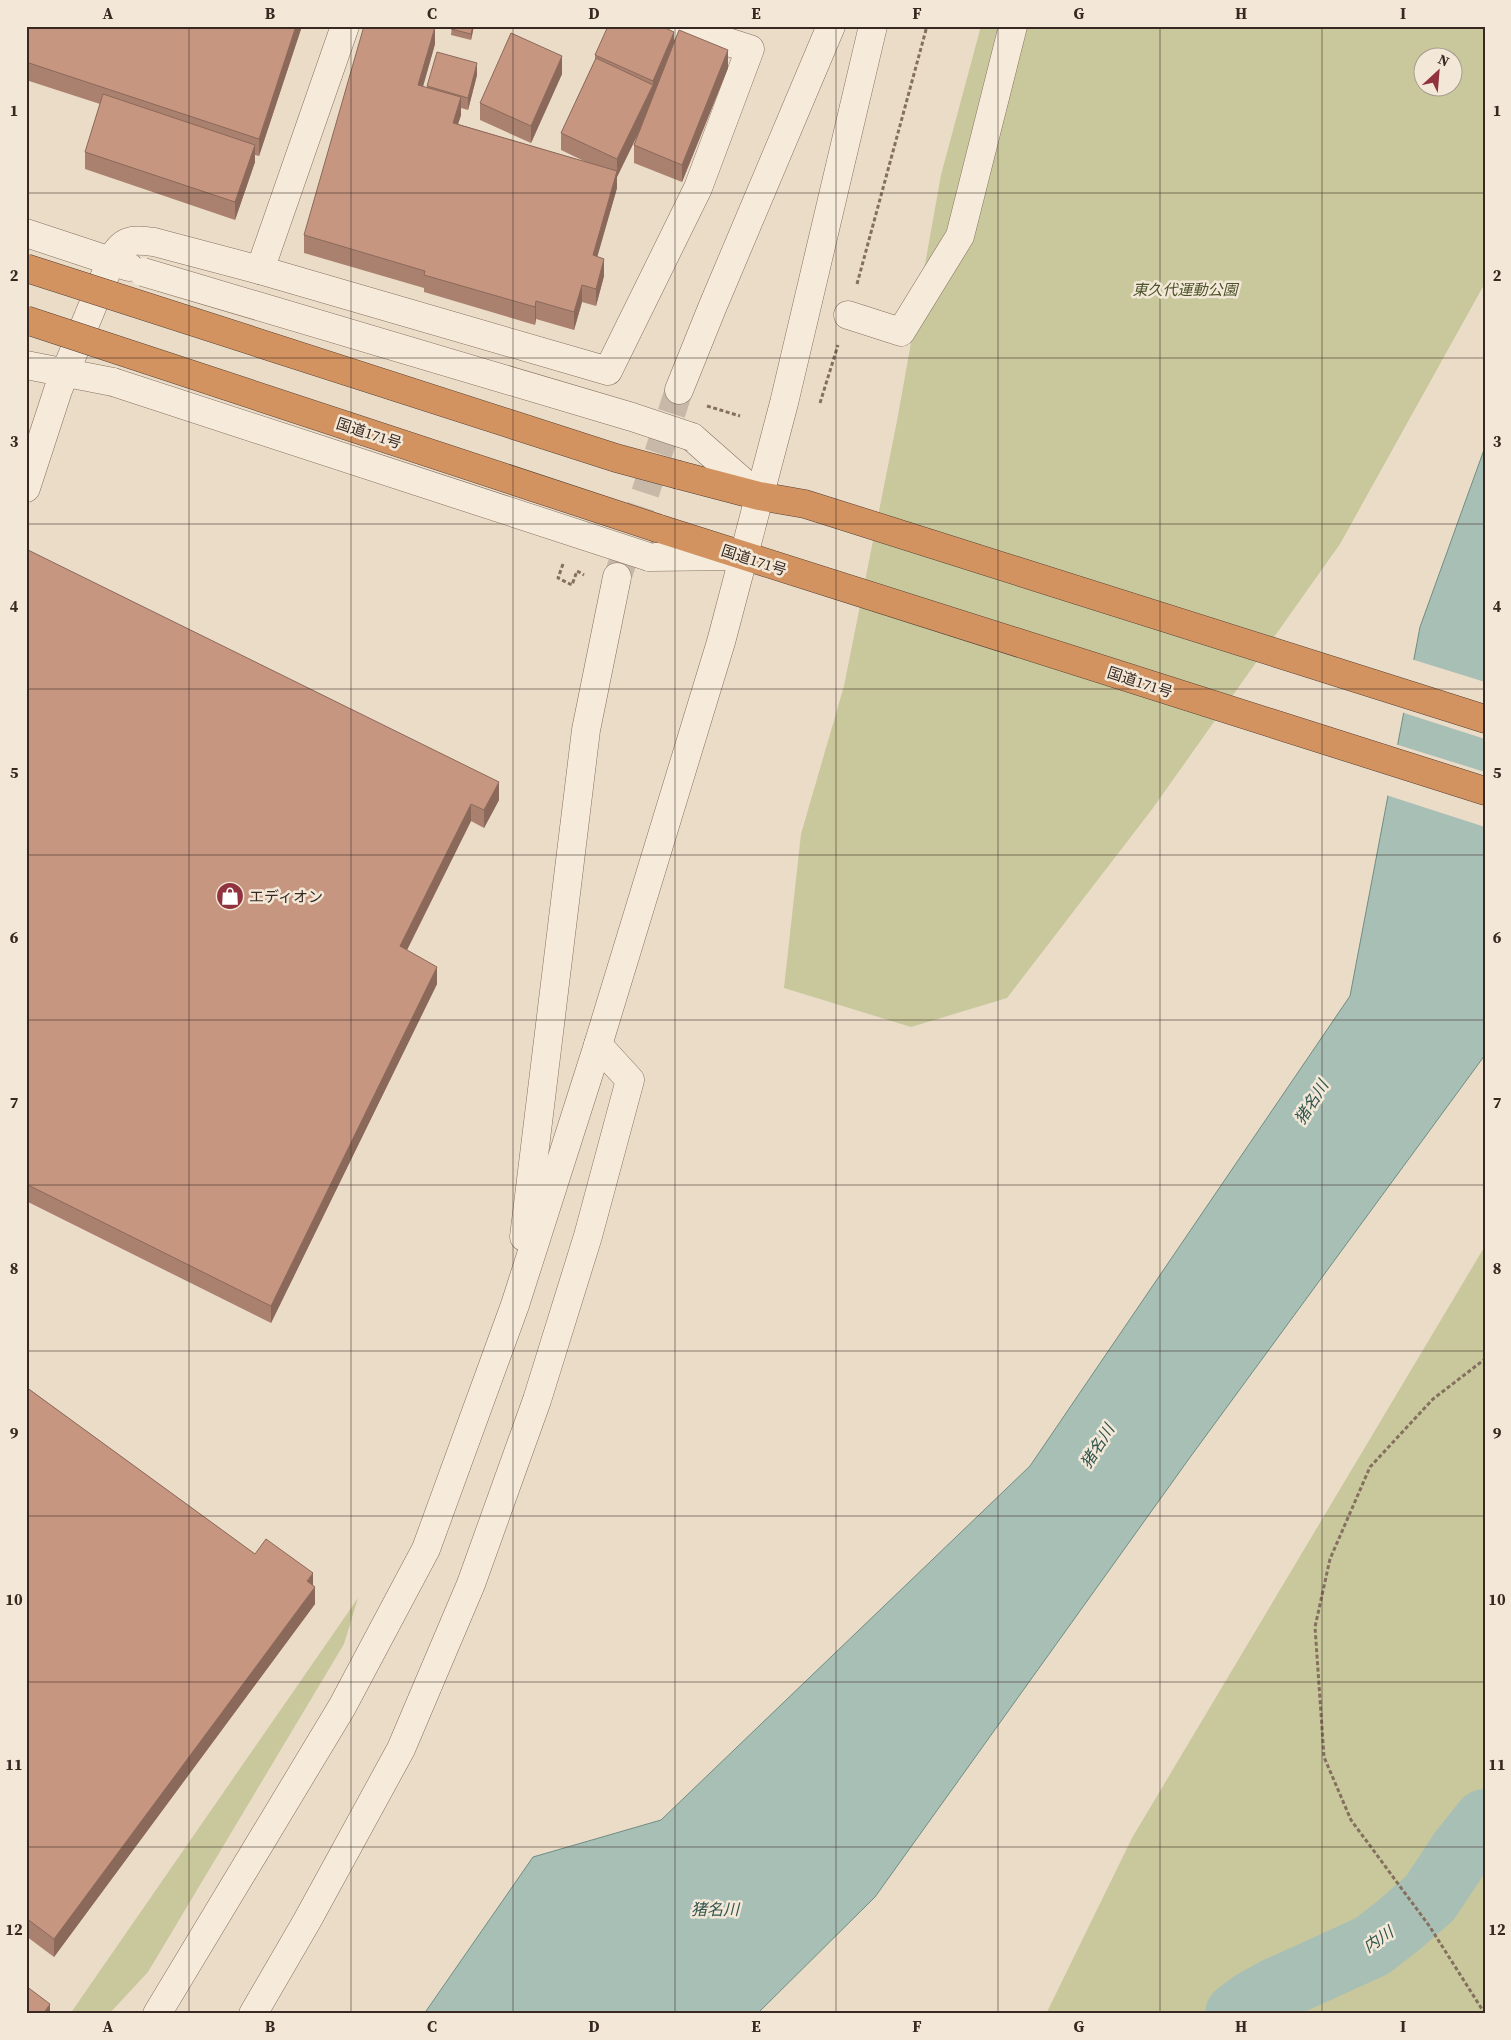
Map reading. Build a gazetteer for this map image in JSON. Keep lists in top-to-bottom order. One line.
{"streets":{"highway":["国道171号"]},"water":["猪名川","内川"],"parks":["東久代運動公園"],"places":{"shop":["エディオン"]},"north":"top right","grid":{"columns":["A","B","C","D","E","F","G","H","I"],"rows":["1","2","3","4","5","6","7","8","9","10","11","12"]}}
